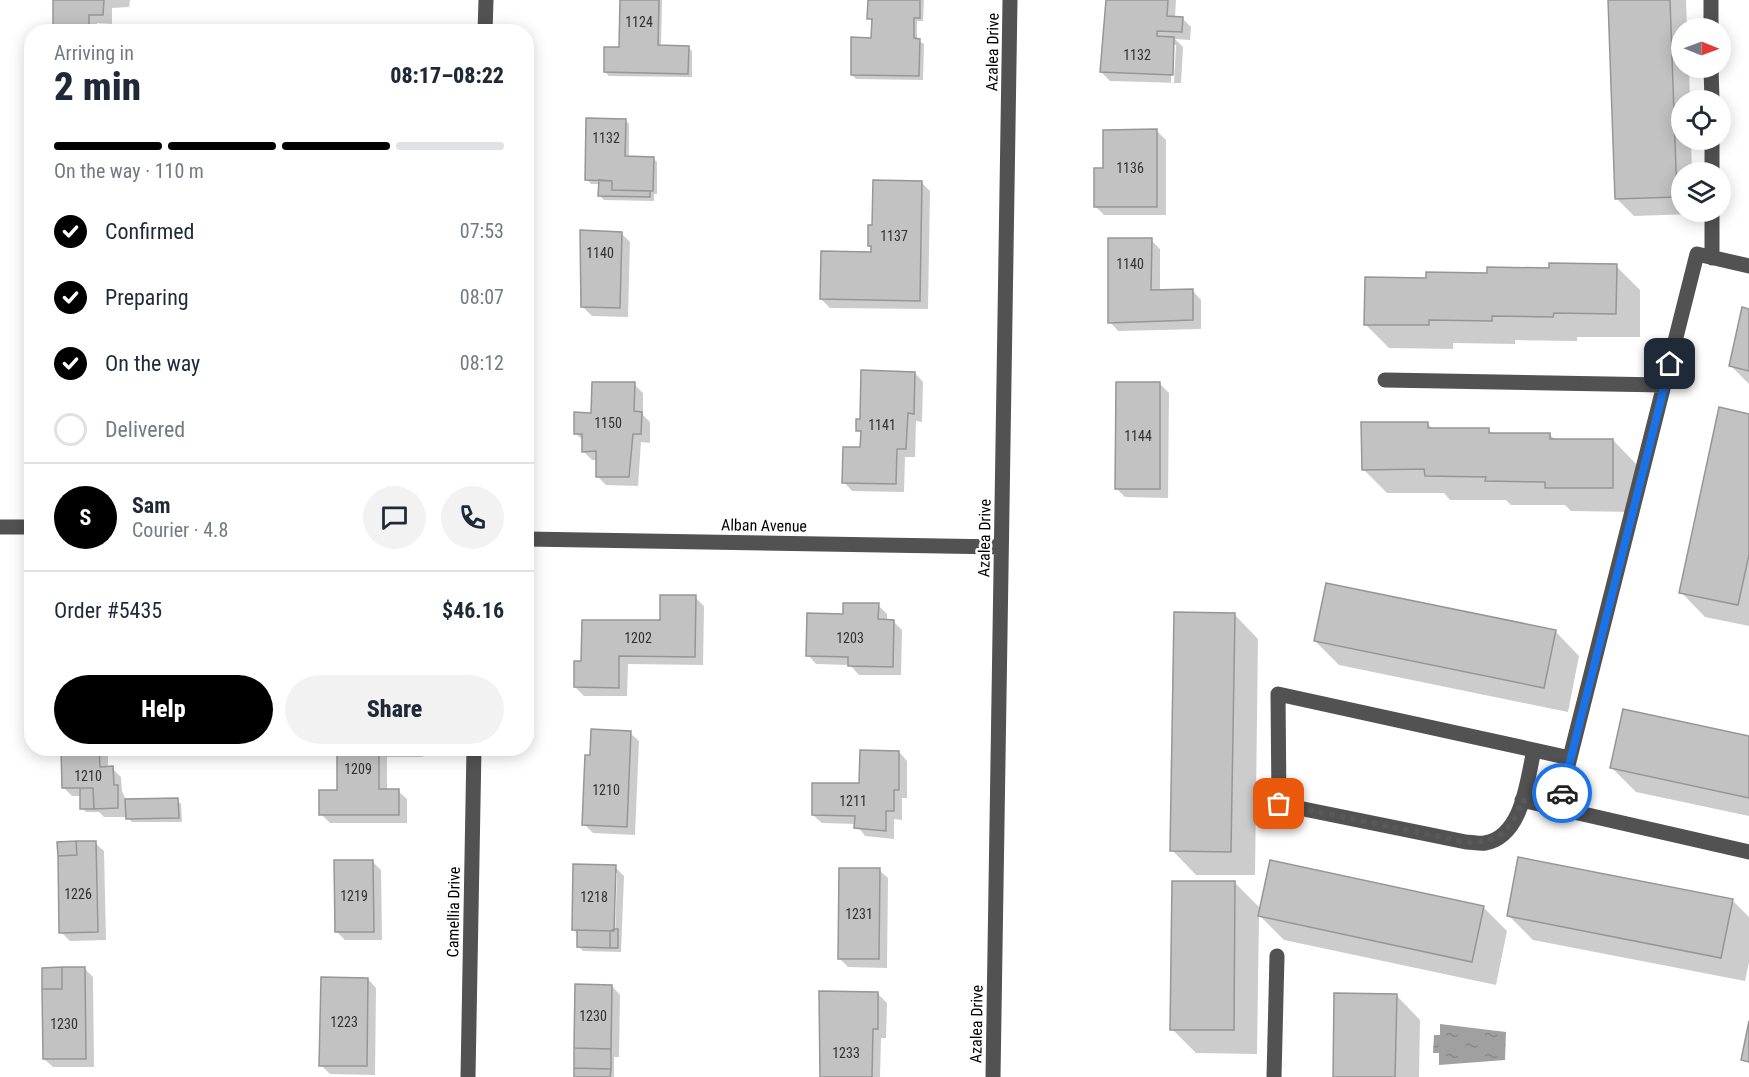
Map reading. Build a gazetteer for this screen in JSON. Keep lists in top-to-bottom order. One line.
{"streets":{"street":["Azalea Drive","Alban Avenue","Camellia Drive"]},"crossings":[["Azalea Drive","Alban Avenue"]],"house_numbers":["1124","1132","1132","1136","1137","1140","1140","1150","1141","1144","1202","1203","1209","1210","1210","1211","1226","1219","1218","1231","1230","1223","1230","1233"],"north":"right","page":{"heading":["2 min","Arriving in","08:17–08:22"],"panel":["Sam","Courier · 4.8","Order #5435","$46.16"],"bar":"On the way · 110 m","list":[["Confirmed","07:53"],["Preparing","08:07"],["On the way","08:12"],"Delivered"],"round":"S","buttons":["Help","Share"]}}
